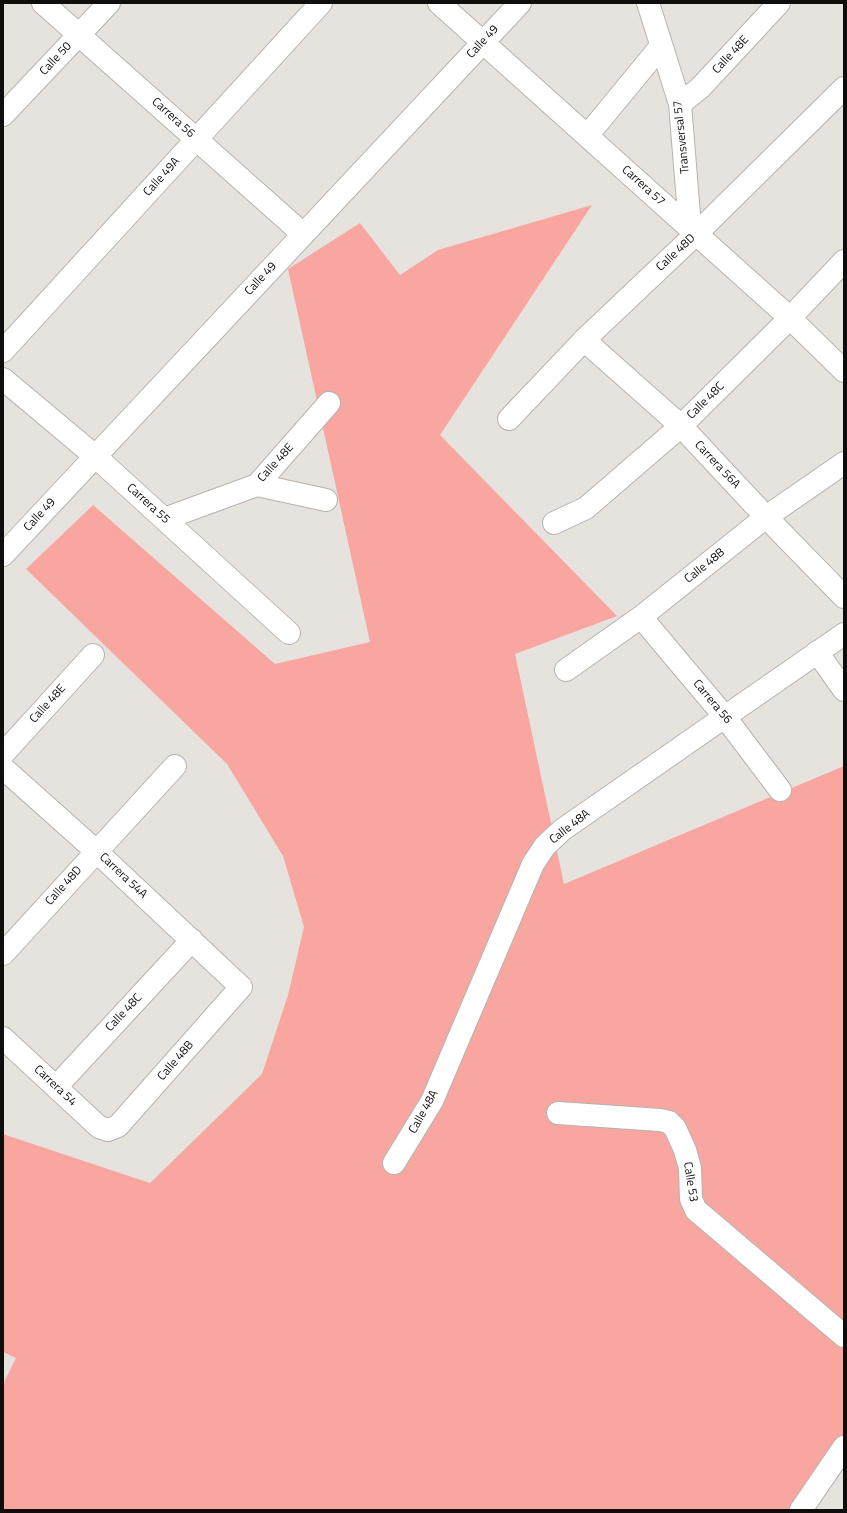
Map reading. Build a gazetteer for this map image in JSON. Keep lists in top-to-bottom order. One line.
{"streets":{"street":["Calle 49","Calle 48E","Calle 50","Carrera 56","Transversal 57","Calle 49A","Carrera 57","Calle 48D","Calle 48C","Carrera 56A","Carrera 55","Calle 48B","Calle 48A","Carrera 54A","Carrera 54","Calle 53"]},"crossings":[["Calle 49","Carrera 56"],["Calle 49","Carrera 57"],["Calle 49","Carrera 55"],["Calle 48E","Transversal 57"],["Calle 48E","Carrera 55"],["Calle 50","Carrera 56"],["Carrera 56","Calle 49A"],["Carrera 56","Calle 48B"],["Carrera 56","Calle 48A"],["Transversal 57","Carrera 57"],["Transversal 57","Calle 48D"],["Carrera 57","Calle 48D"],["Carrera 57","Calle 48C"],["Calle 48D","Carrera 56A"],["Calle 48D","Carrera 54A"],["Calle 48C","Carrera 56A"],["Calle 48C","Carrera 54A"],["Calle 48C","Carrera 54"],["Carrera 56A","Calle 48B"],["Calle 48B","Carrera 54A"],["Calle 48B","Carrera 54"]]}
